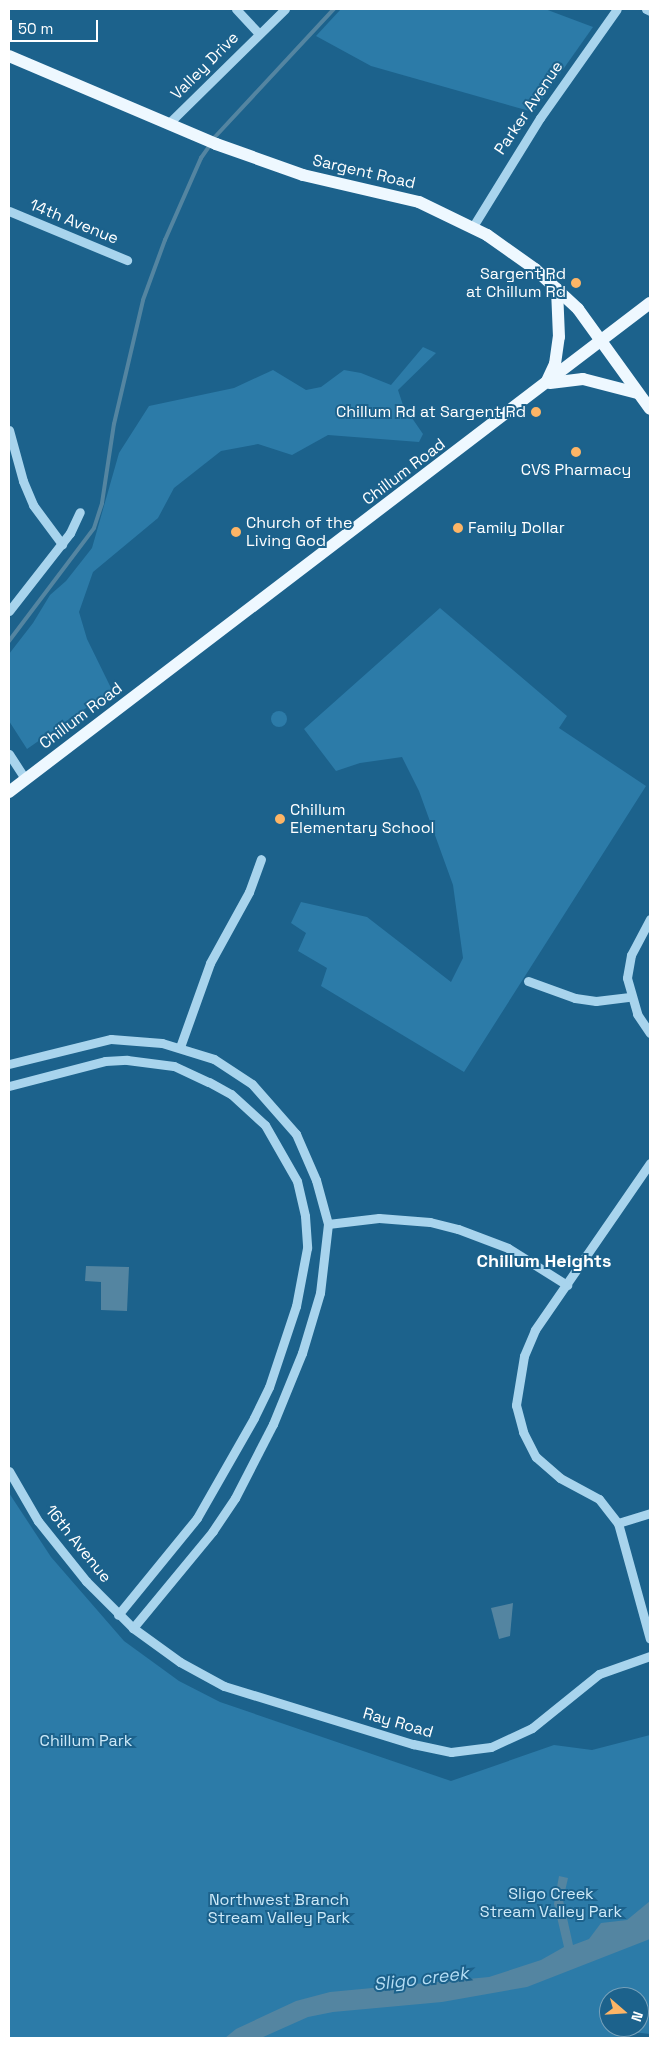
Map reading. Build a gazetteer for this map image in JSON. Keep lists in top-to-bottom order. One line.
{"streets":{"main road":["Sargent Road","Chillum Road"],"street":["Valley Drive","Parker Avenue","14th Avenue","16th Avenue","Ray Road"]},"crossings":[["Valley Drive","Sargent Road"],["Parker Avenue","Sargent Road"],["Sargent Road","Chillum Road"],["16th Avenue","Ray Road"]],"districts":["Chillum Heights"],"water":["Sligo creek"],"parks":["Chillum Park","Sligo Creek Stream Valley Park","Northwest Branch Stream Valley Park"],"places":["Sargent Rd at Chillum Rd","Chillum Rd at Sargent Rd","CVS Pharmacy","Family Dollar","Church of the Living God","Chillum Elementary School"],"scale_bar":"50 m","north":"right"}
